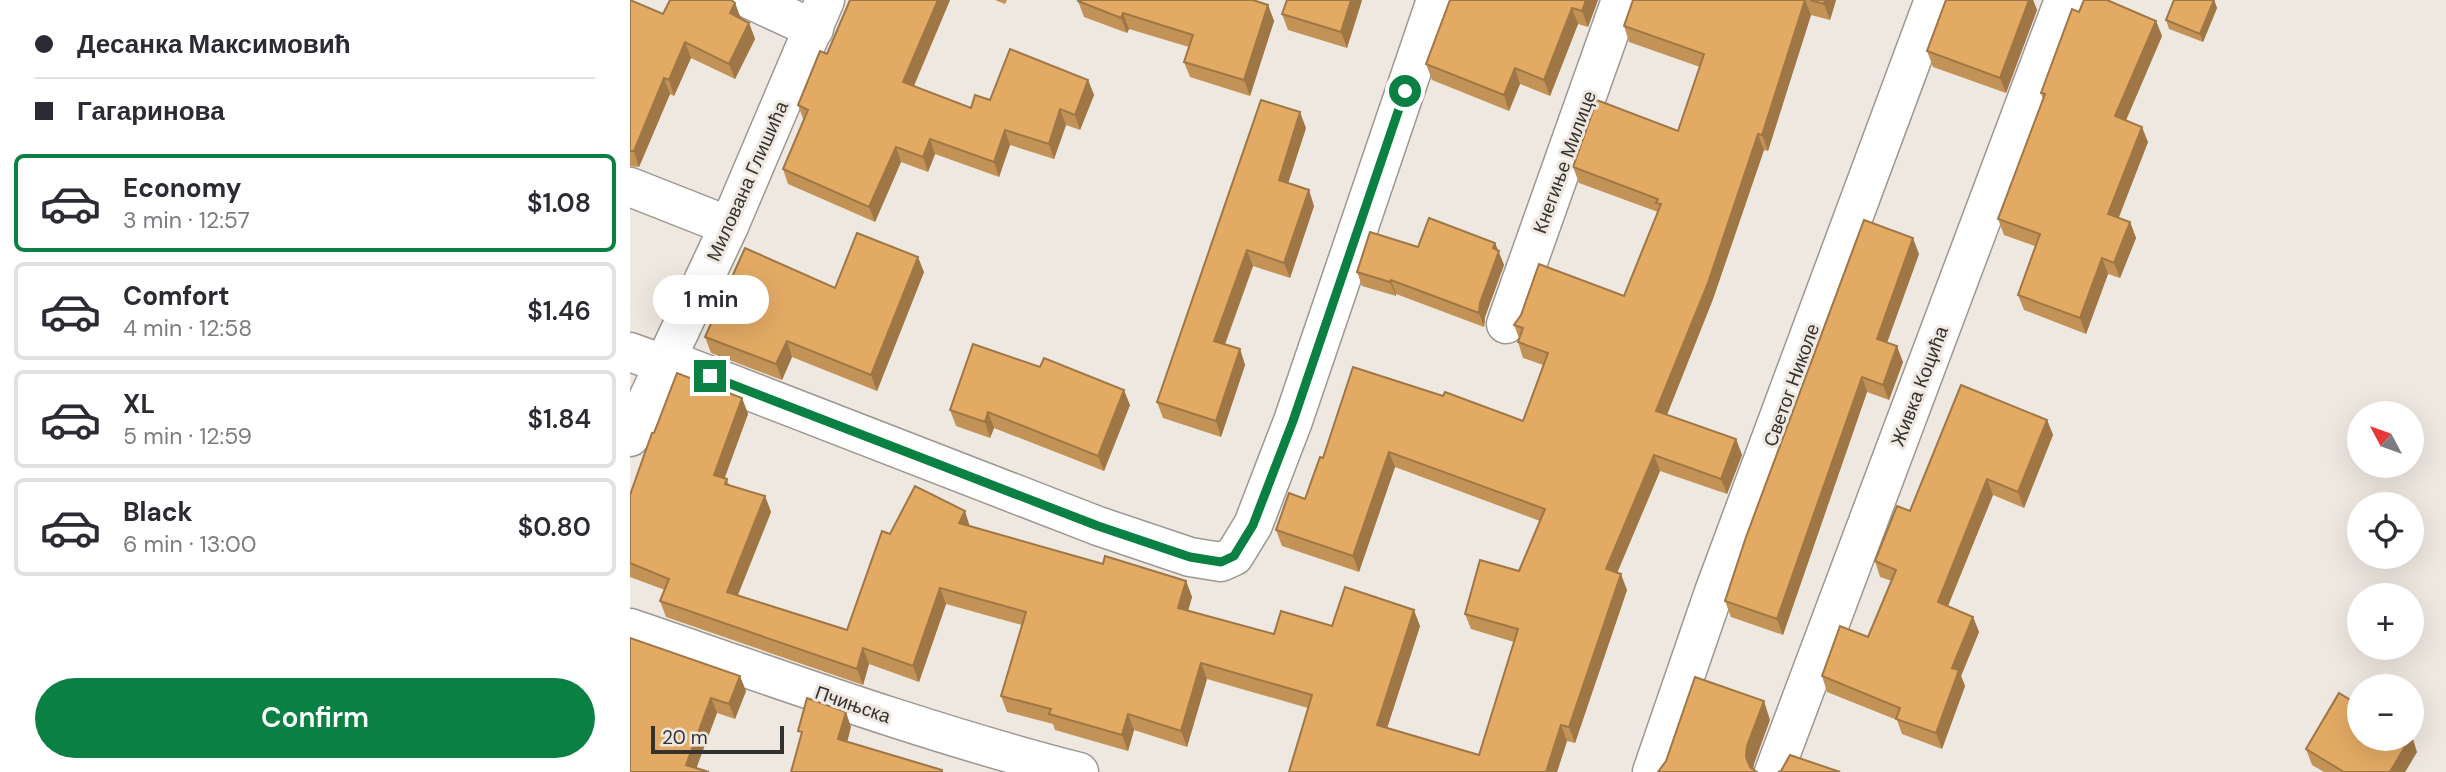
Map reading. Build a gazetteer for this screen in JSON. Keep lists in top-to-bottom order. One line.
{"streets":{"street":["Кнегиње Милице","Милована Глишића","Светог Николе","Живка Коцића","Пчињска"]},"scale_bar":"20 m","north":"top left","page":{"banner":["Десанка Максимовић","Гагаринова"],"list":[{"name":"Economy","note":"3 min · 12:57","value":"$1.08"},{"name":"Comfort","note":"4 min · 12:58","value":"$1.46"},{"name":"XL","note":"5 min · 12:59","value":"$1.84"},{"name":"Black","note":"6 min · 13:00","value":"$0.80"}],"bubble":"1 min","map_buttons":["+","−"],"buttons":"Confirm","scale":"20 m"}}
